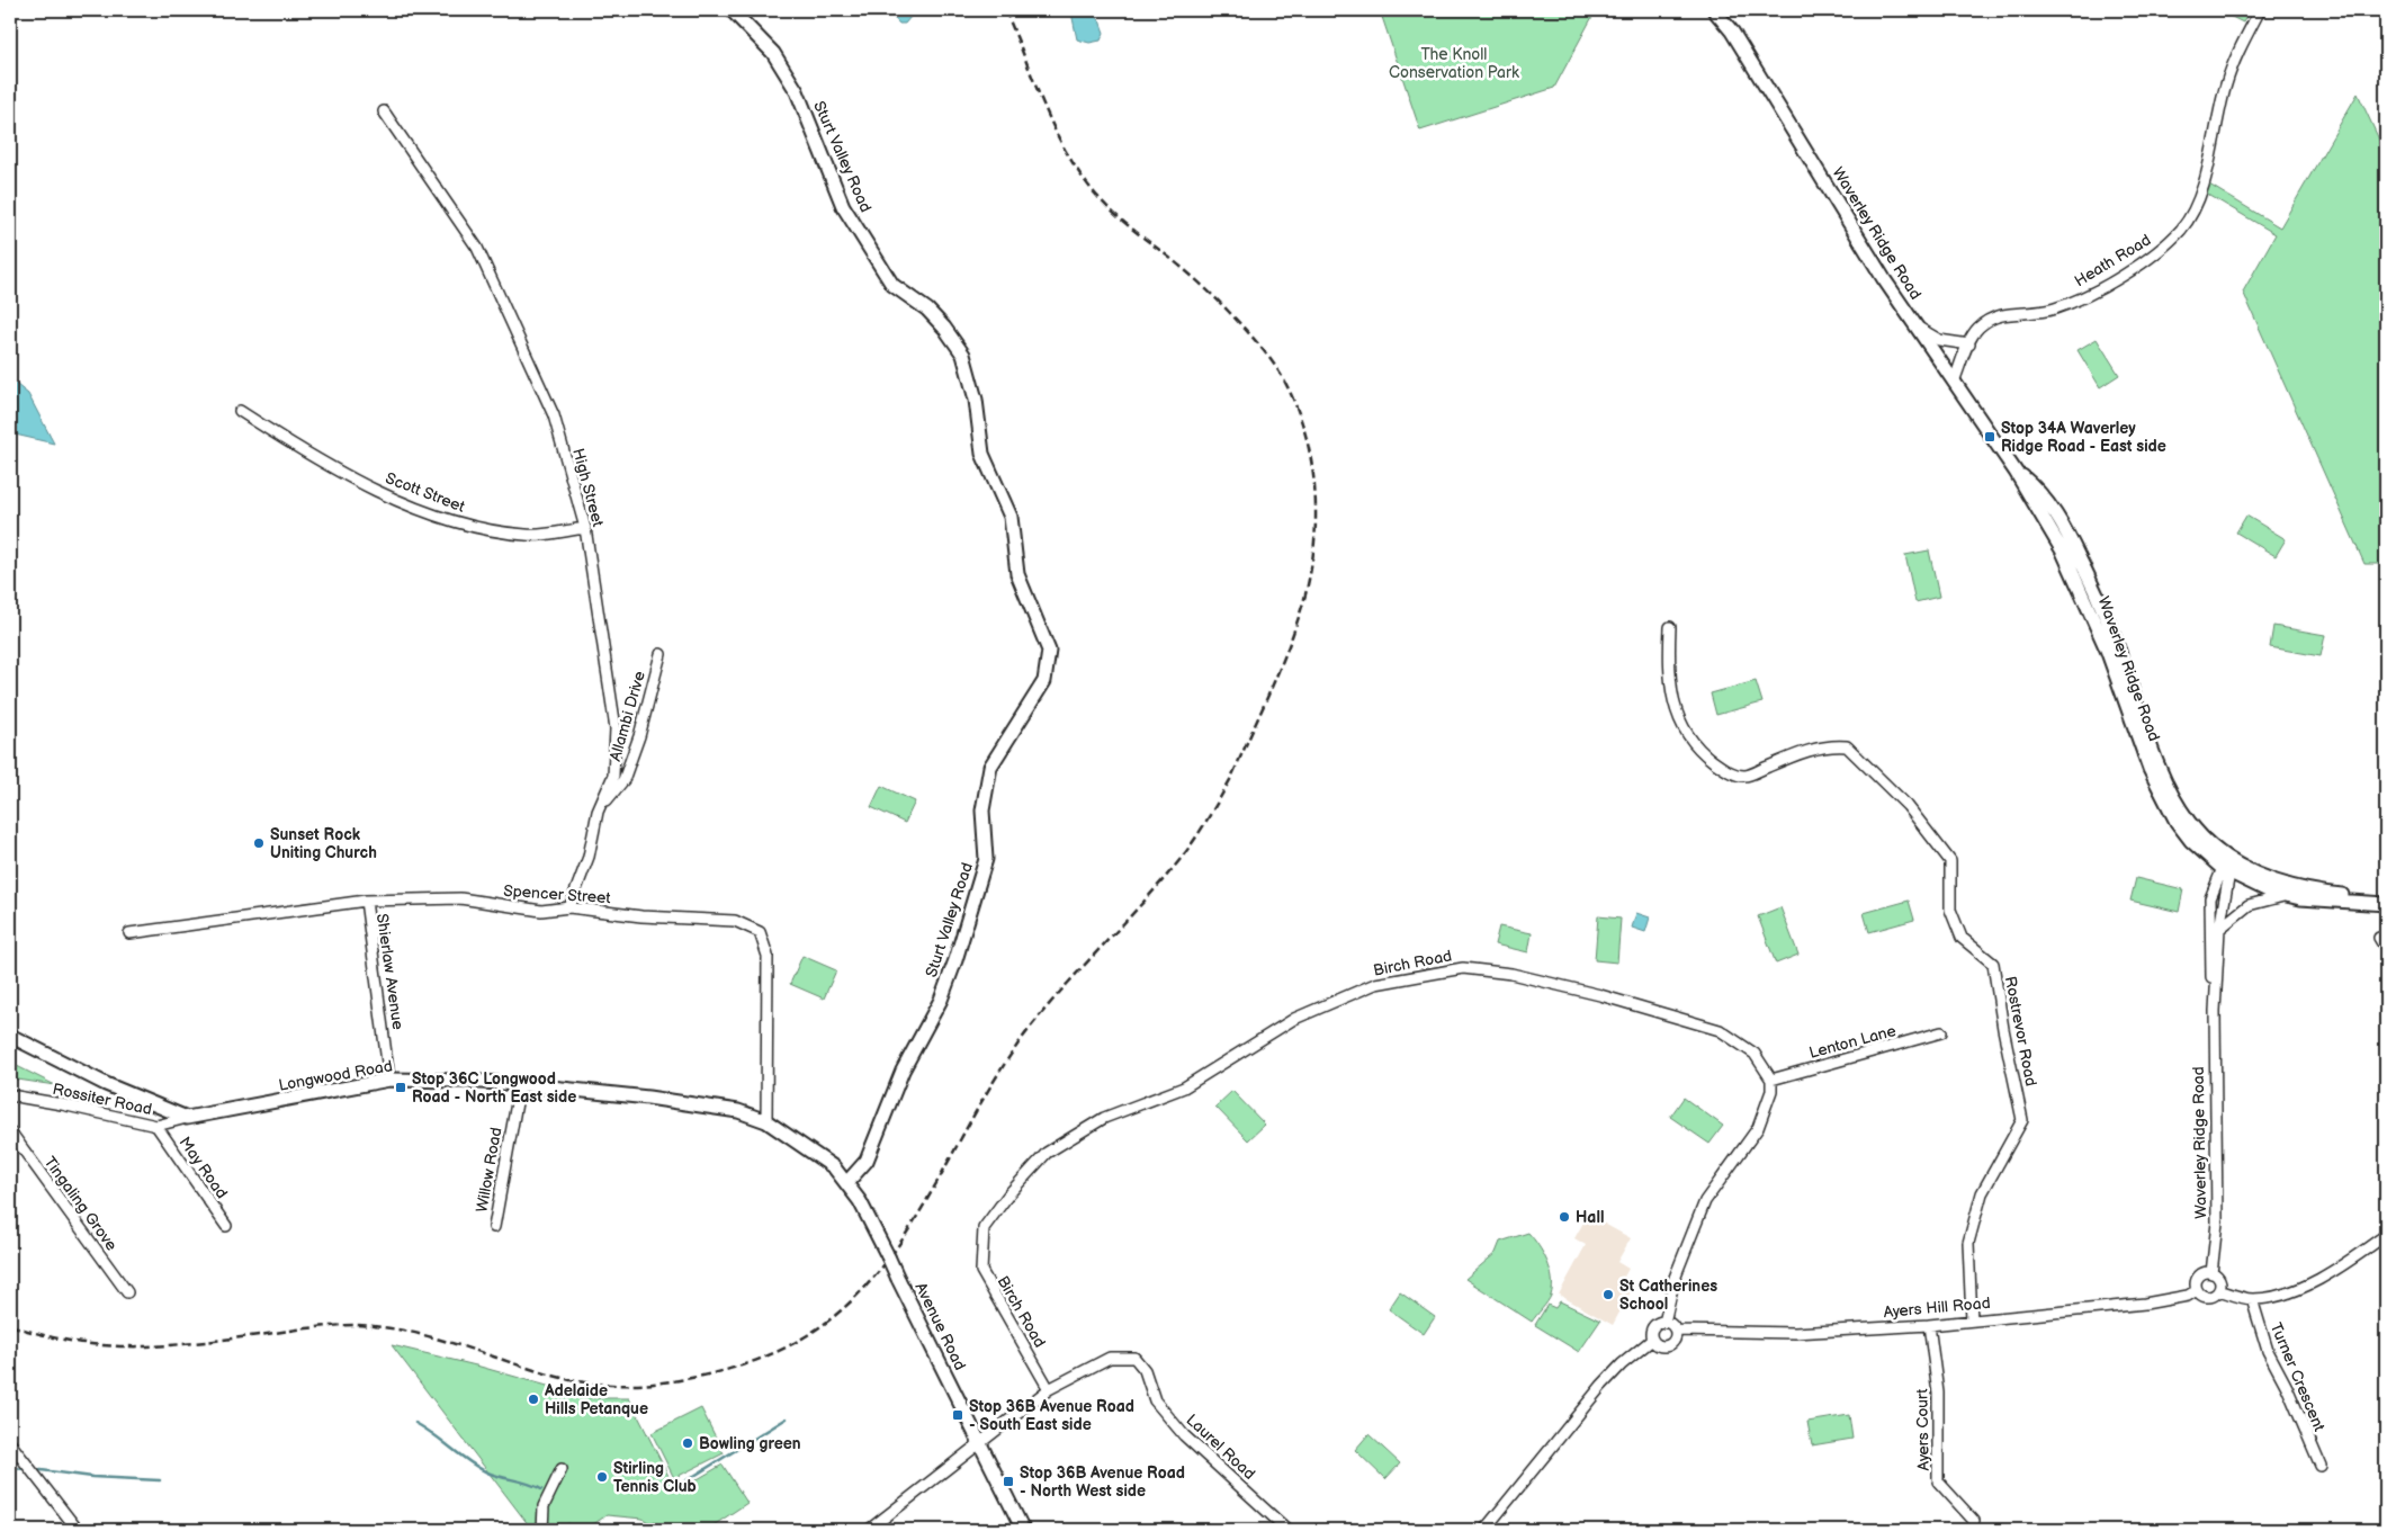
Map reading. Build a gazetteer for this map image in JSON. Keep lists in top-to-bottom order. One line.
{"streets":{"street":["Sturt Valley Road","Waverley Ridge Road","Heath Road","High Street","Scott Street","Allambi Drive","Spencer Street","Birch Road","Shierlaw Avenue","Rostrevor Road","Lenton Lane","Longwood Road","Rossiter Road","May Road","Willow Road","Tingaling Grove","Ayers Hill Road","Avenue Road","Turner Crescent","Ayers Court","Laurel Road"]},"crossings":[["Sturt Valley Road","Avenue Road"],["Waverley Ridge Road","Heath Road"],["Waverley Ridge Road","Ayers Hill Road"],["High Street","Scott Street"],["High Street","Allambi Drive"],["High Street","Spencer Street"],["Spencer Street","Shierlaw Avenue"],["Spencer Street","Longwood Road"],["Birch Road","Lenton Lane"],["Birch Road","Laurel Road"],["Shierlaw Avenue","Longwood Road"],["Rostrevor Road","Ayers Hill Road"],["Longwood Road","Rossiter Road"],["Longwood Road","Willow Road"],["Longwood Road","Avenue Road"],["Rossiter Road","May Road"],["Ayers Hill Road","Ayers Court"],["Avenue Road","Laurel Road"]],"parks":["The Knoll Conservation Park"],"places":{"transit":["Stop 34A Waverley Ridge Road - East side","Stop 36C Longwood Road - North East side","Stop 36B Avenue Road - South East side","Stop 36B Avenue Road - North West side"],"other":["Sunset Rock Uniting Church","Hall","St Catherines School","Adelaide Hills Petanque","Bowling green","Stirling Tennis Club"]}}
